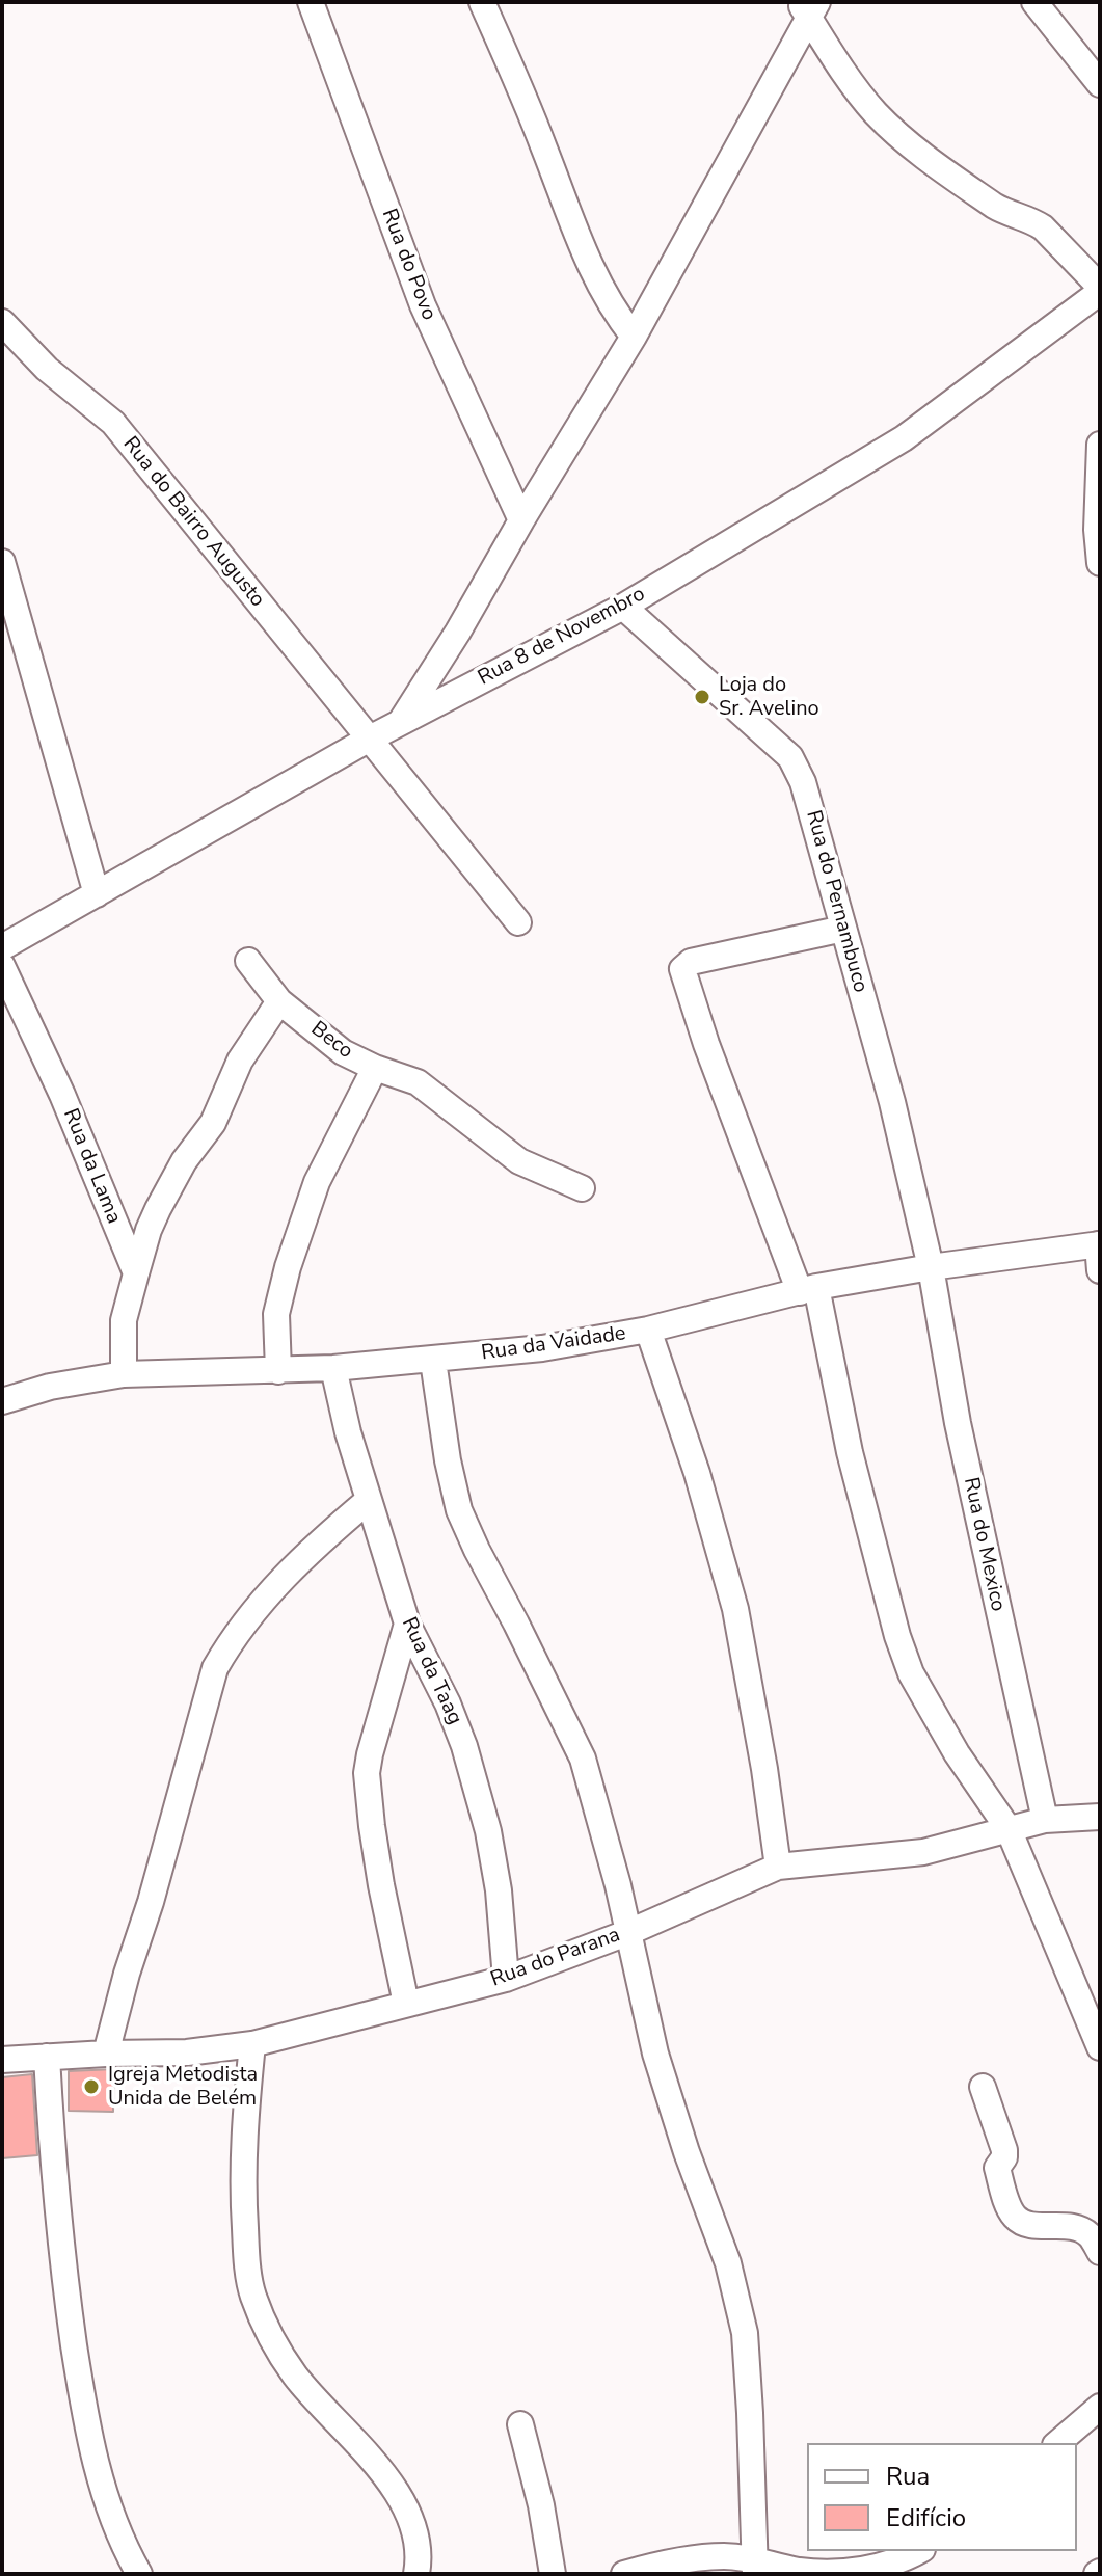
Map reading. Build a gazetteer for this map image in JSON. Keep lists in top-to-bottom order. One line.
{"streets":{"street":["Rua do Povo","Rua do Bairro Augusto","Rua 8 de Novembro","Rua do Pernambuco","Beco","Rua da Lama","Rua da Vaidade","Rua do Mexico","Rua da Taag","Rua do Parana"]},"crossings":[["Rua do Bairro Augusto","Rua 8 de Novembro"],["Rua 8 de Novembro","Rua do Pernambuco"],["Rua do Pernambuco","Rua da Vaidade"],["Rua do Pernambuco","Rua do Mexico"],["Beco","Rua da Vaidade"],["Rua da Vaidade","Rua do Mexico"],["Rua da Vaidade","Rua da Taag"],["Rua do Mexico","Rua do Parana"],["Rua da Taag","Rua do Parana"]],"places":["Loja do Sr. Avelino","Igreja Metodista Unida de Belém"],"legend":["Rua","Edifício"]}
